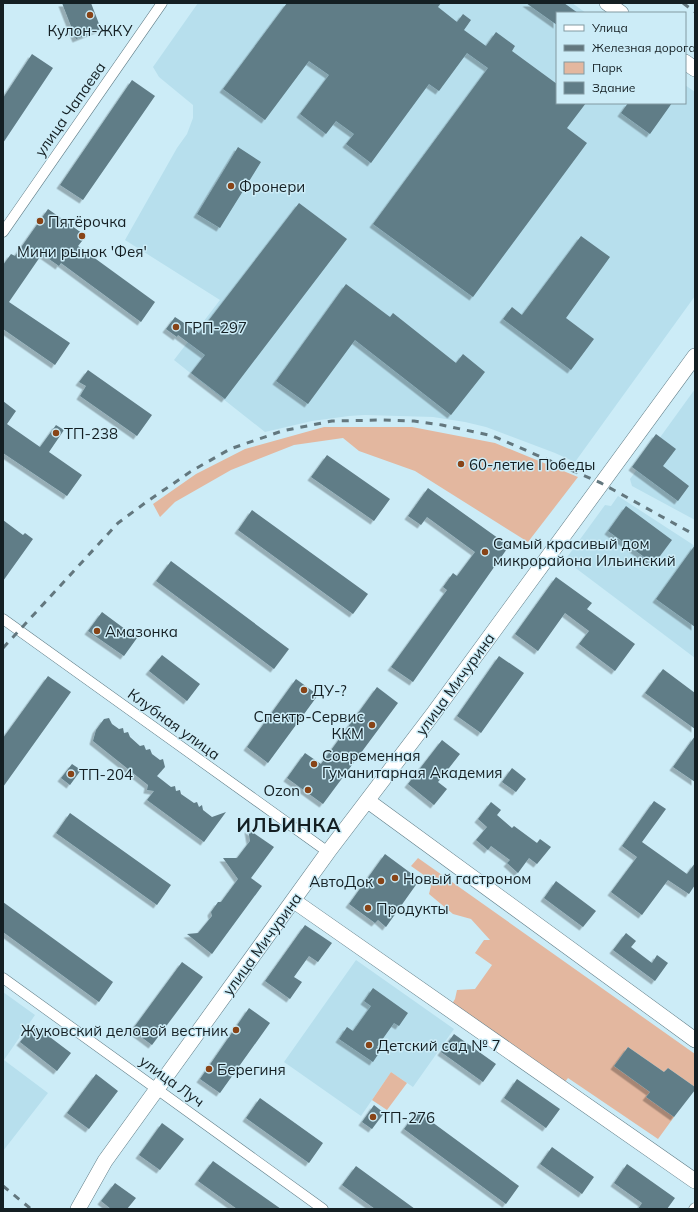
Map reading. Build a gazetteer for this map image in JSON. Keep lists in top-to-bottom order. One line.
{"streets":{"main road":["улица Мичурина"],"street":["улица Чапаева","Клубная улица","улица Луч"]},"crossings":[["улица Мичурина","Клубная улица"],["улица Мичурина","улица Луч"]],"districts":["ИЛЬИНКА"],"places":["Кулон-ЖКУ","Фронери","Пятёрочка","Мини рынок 'Фея'","ГРП-297","ТП-238","60-летие Победы","Самый красивый дом микрорайона Ильинский","Амазонка","ДУ-?","Спектр-Сервис ККМ","Современная Гуманитарная Академия","ТП-204","Ozon","Новый гастроном","АвтоДок","Продукты","Жуковский деловой вестник","Детский сад № 7","Берегиня","ТП-276"],"legend":["Улица","Железная дорога","Парк","Здание"]}
